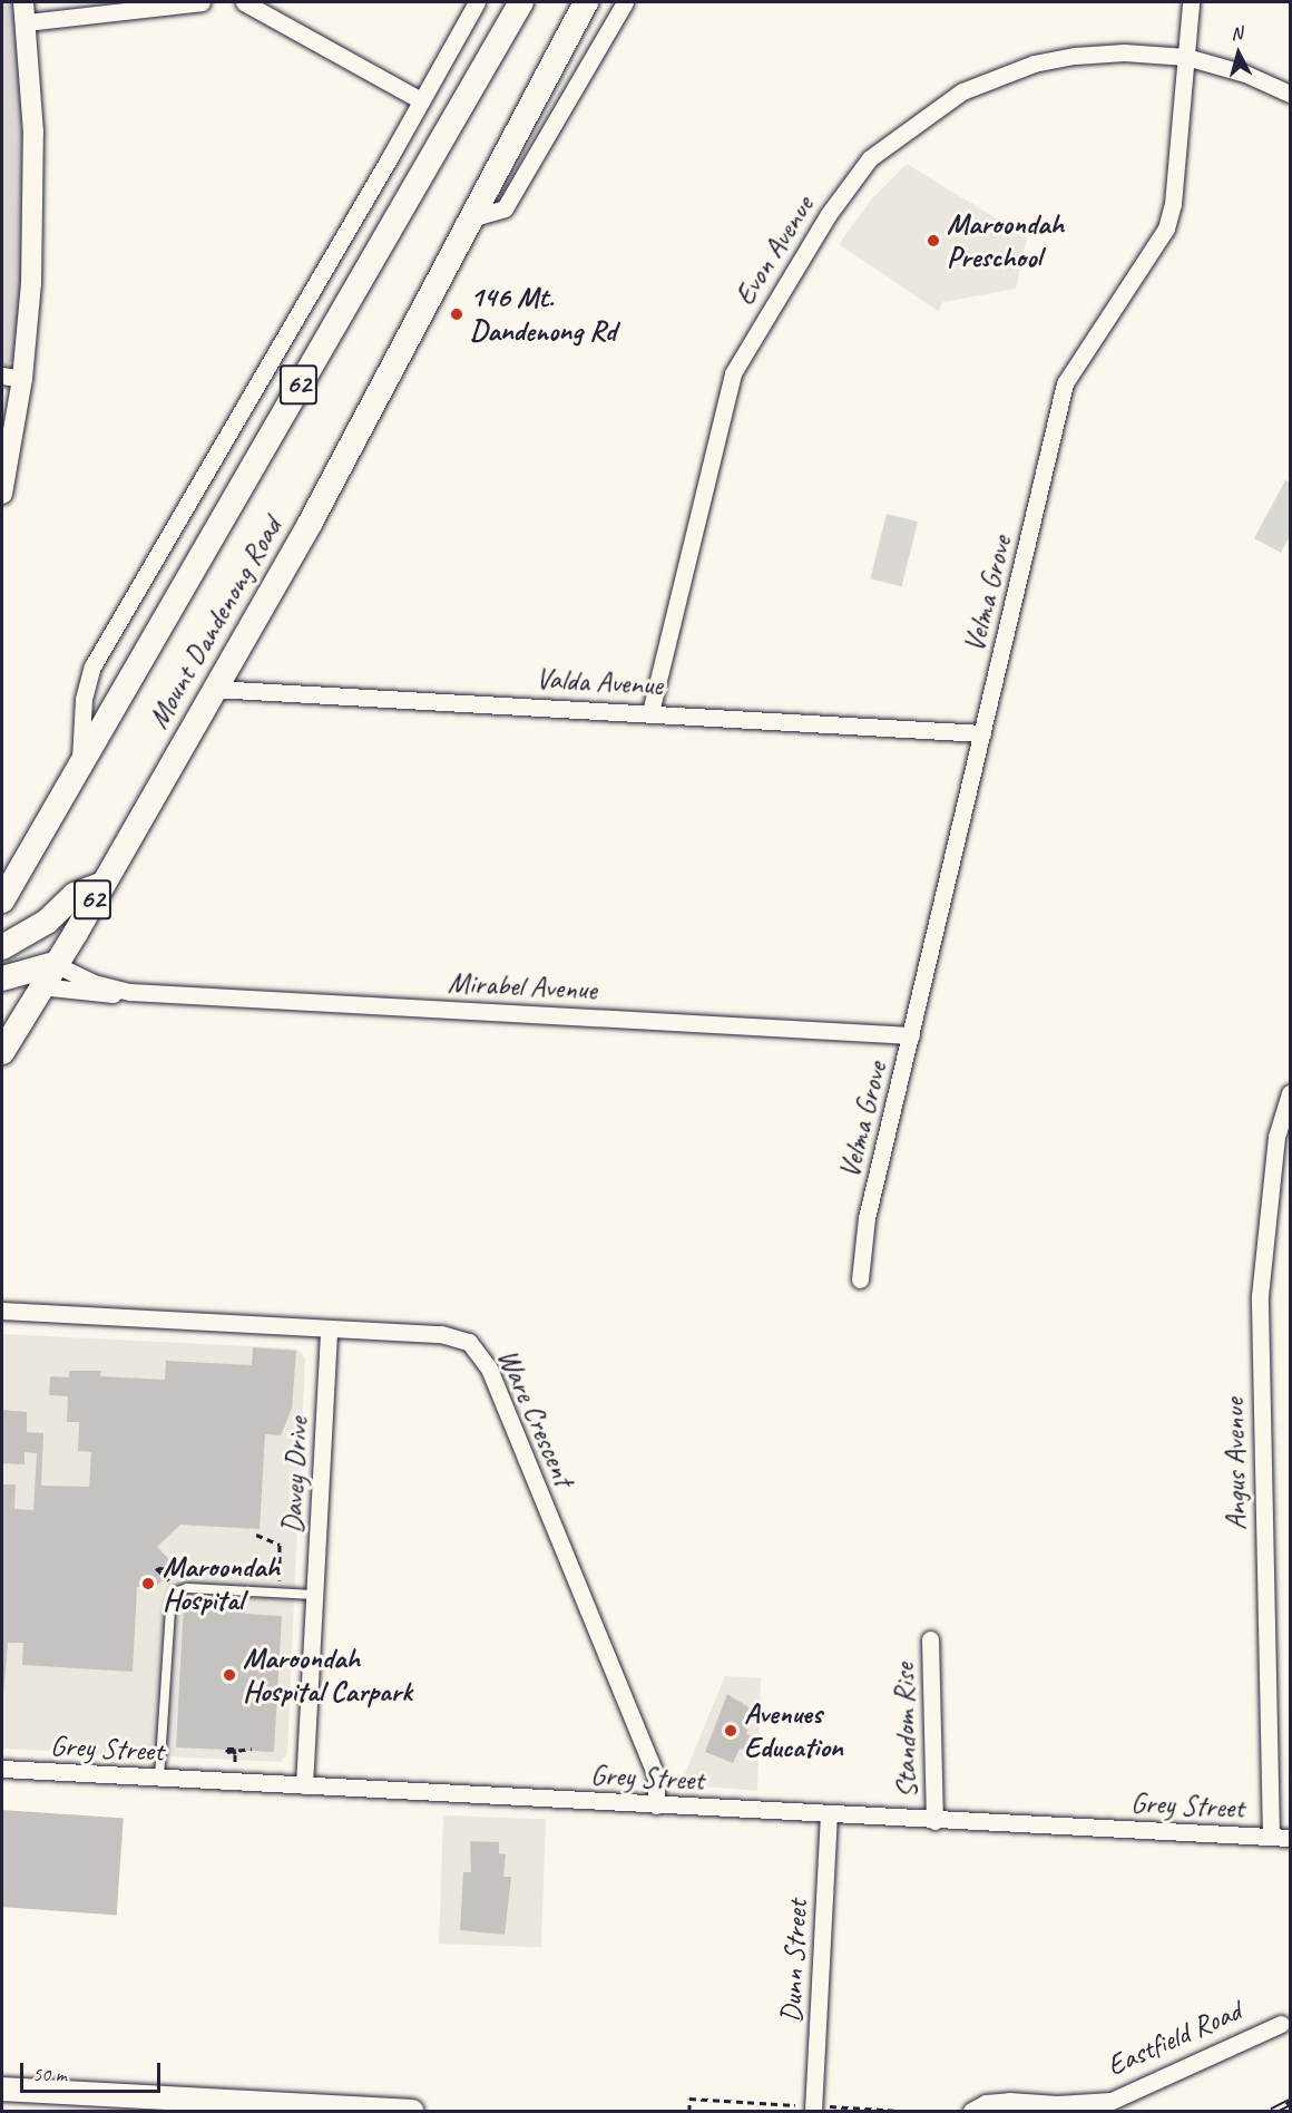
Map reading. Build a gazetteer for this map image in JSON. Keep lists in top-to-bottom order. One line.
{"streets":{"main road":["62","Mount Dandenong Road"],"street":["Evon Avenue","Velma Grove","Valda Avenue","Mirabel Avenue","Ware Crescent","Angus Avenue","Davey Drive","Standom Rise","Grey Street","Dunn Street","Eastfield Road"]},"crossings":[["Evon Avenue","Velma Grove"],["Evon Avenue","Valda Avenue"],["Velma Grove","Valda Avenue"],["Velma Grove","Mirabel Avenue"],["Mount Dandenong Road","Valda Avenue"],["Mount Dandenong Road","Mirabel Avenue"],["Ware Crescent","Davey Drive"],["Ware Crescent","Grey Street"],["Angus Avenue","Grey Street"],["Davey Drive","Grey Street"],["Standom Rise","Grey Street"],["Grey Street","Dunn Street"]],"places":["Maroondah Preschool","146 Mt. Dandenong Rd","Maroondah Hospital","Maroondah Hospital Carpark","Avenues Education"],"scale_bar":"50 m","north":"top"}
